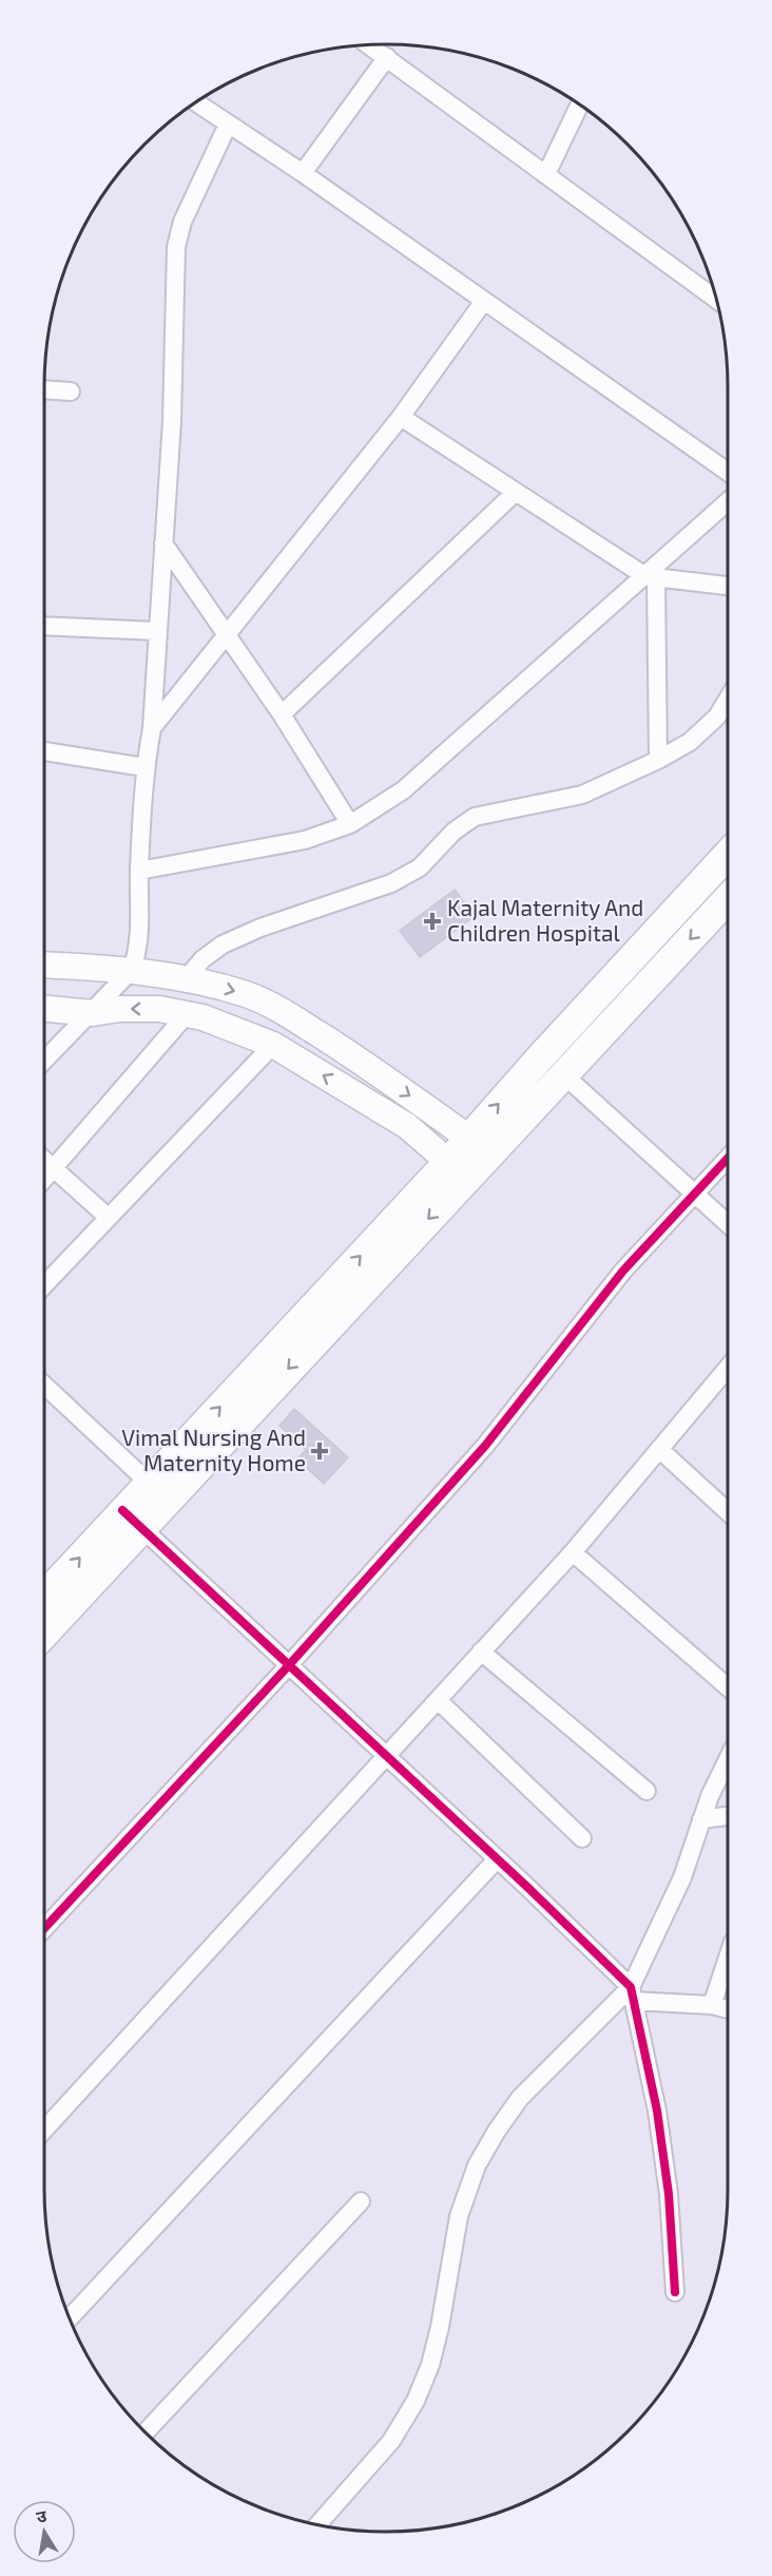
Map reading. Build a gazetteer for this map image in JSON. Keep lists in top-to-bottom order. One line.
{"places":{"health":["Kajal Maternity And Children Hospital","Vimal Nursing And Maternity Home"]},"north":"top"}
